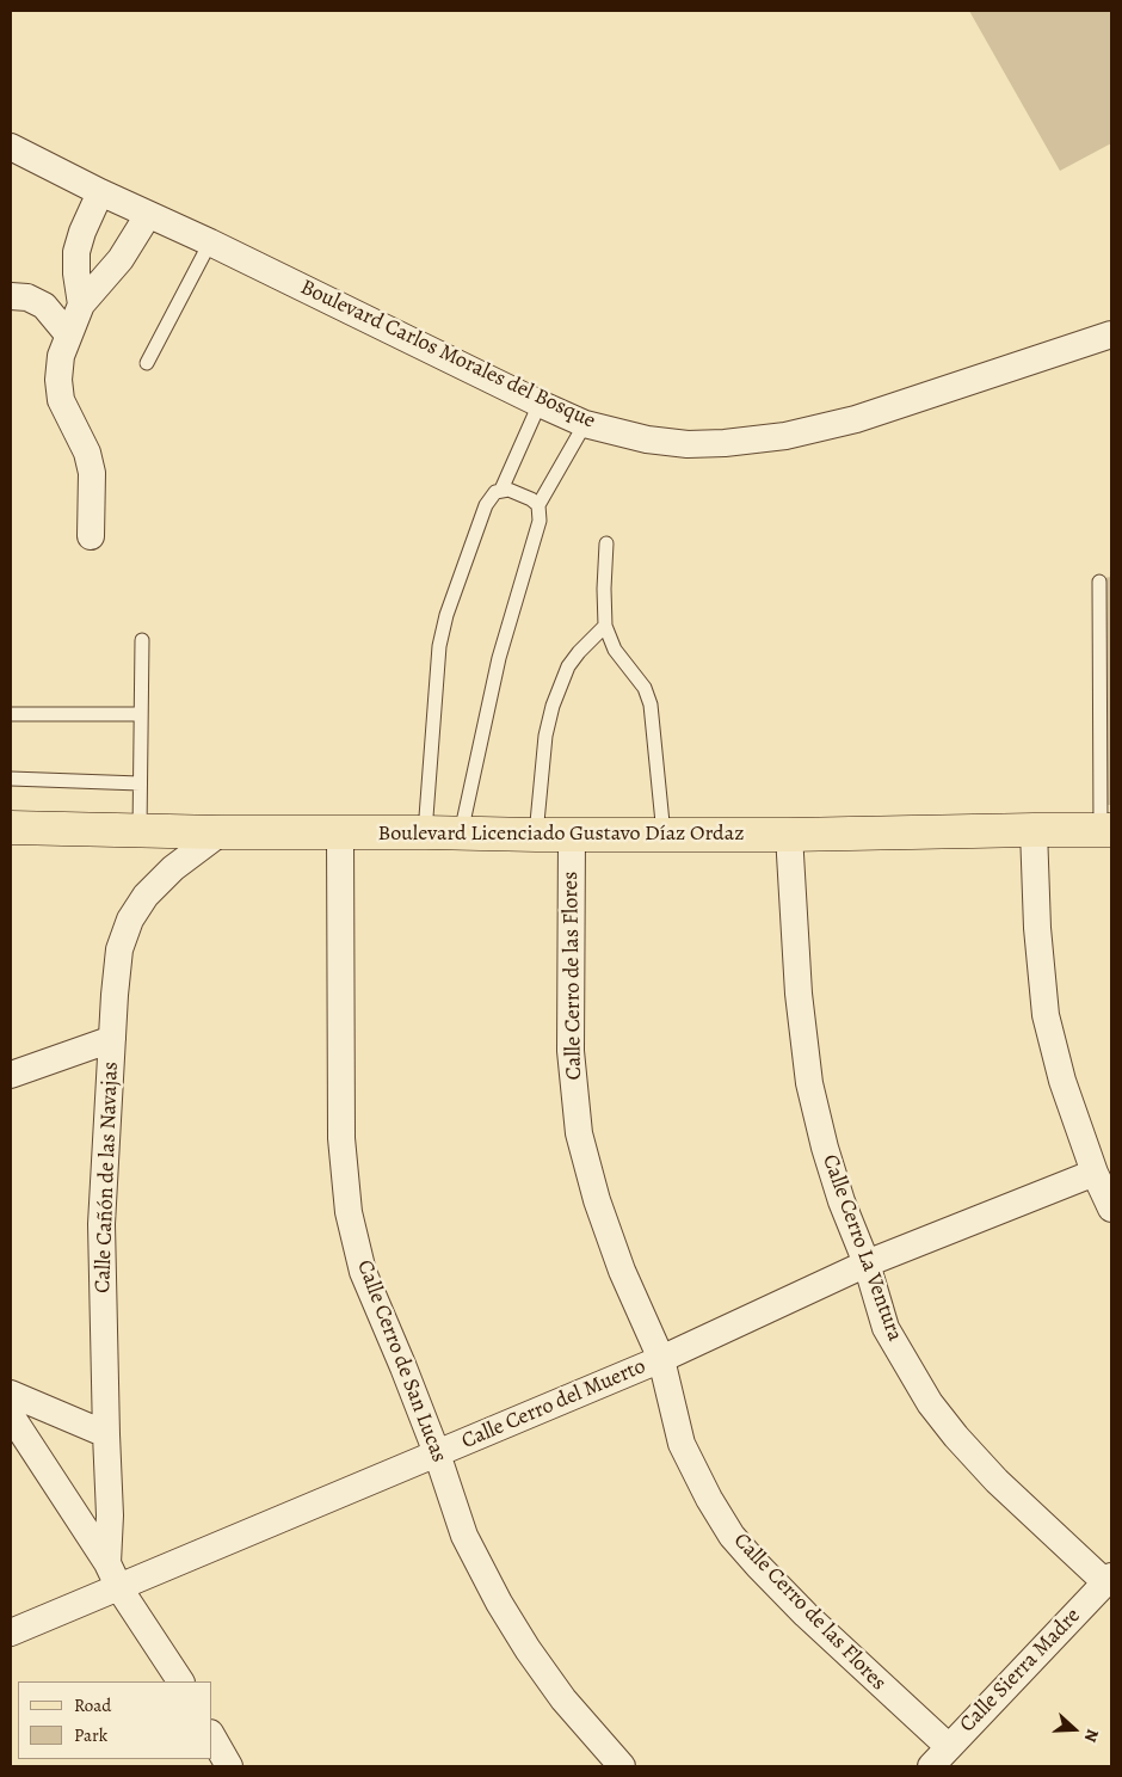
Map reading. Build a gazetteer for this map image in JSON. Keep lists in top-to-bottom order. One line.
{"streets":{"main road":["Boulevard Licenciado Gustavo Díaz Ordaz"],"street":["Boulevard Carlos Morales del Bosque","Calle Cerro de las Flores","Calle Cañón de las Navajas","Calle Cerro La Ventura","Calle Cerro de San Lucas","Calle Cerro del Muerto","Calle Sierra Madre"]},"crossings":[["Boulevard Licenciado Gustavo Díaz Ordaz","Calle Cerro de las Flores"],["Boulevard Licenciado Gustavo Díaz Ordaz","Calle Cañón de las Navajas"],["Boulevard Licenciado Gustavo Díaz Ordaz","Calle Cerro La Ventura"],["Boulevard Licenciado Gustavo Díaz Ordaz","Calle Cerro de San Lucas"],["Calle Cerro de las Flores","Calle Cerro del Muerto"],["Calle Cerro de las Flores","Calle Sierra Madre"],["Calle Cerro La Ventura","Calle Cerro del Muerto"],["Calle Cerro La Ventura","Calle Sierra Madre"],["Calle Cerro de San Lucas","Calle Cerro del Muerto"]],"legend":["Road","Park"],"north":"right"}
